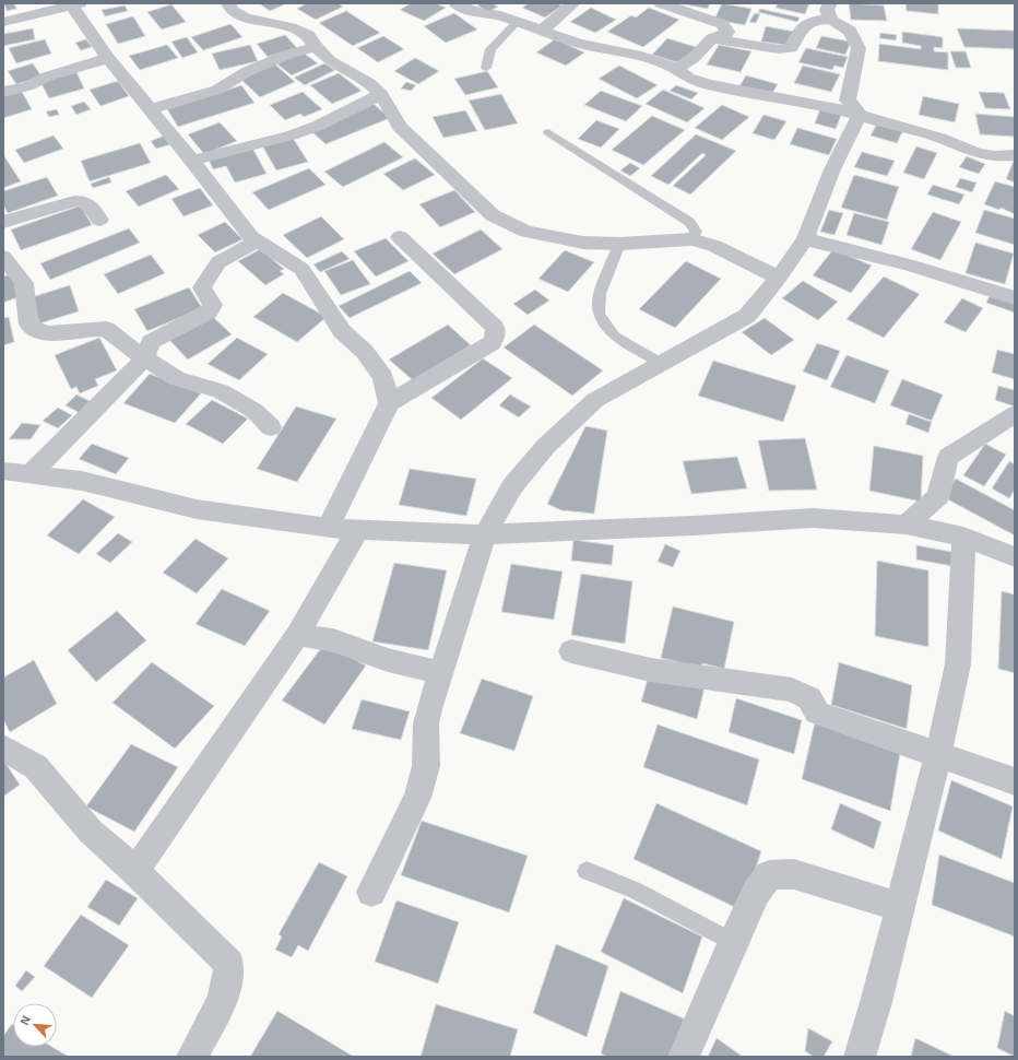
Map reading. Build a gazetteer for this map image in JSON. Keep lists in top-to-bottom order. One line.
{"north":"top left"}
